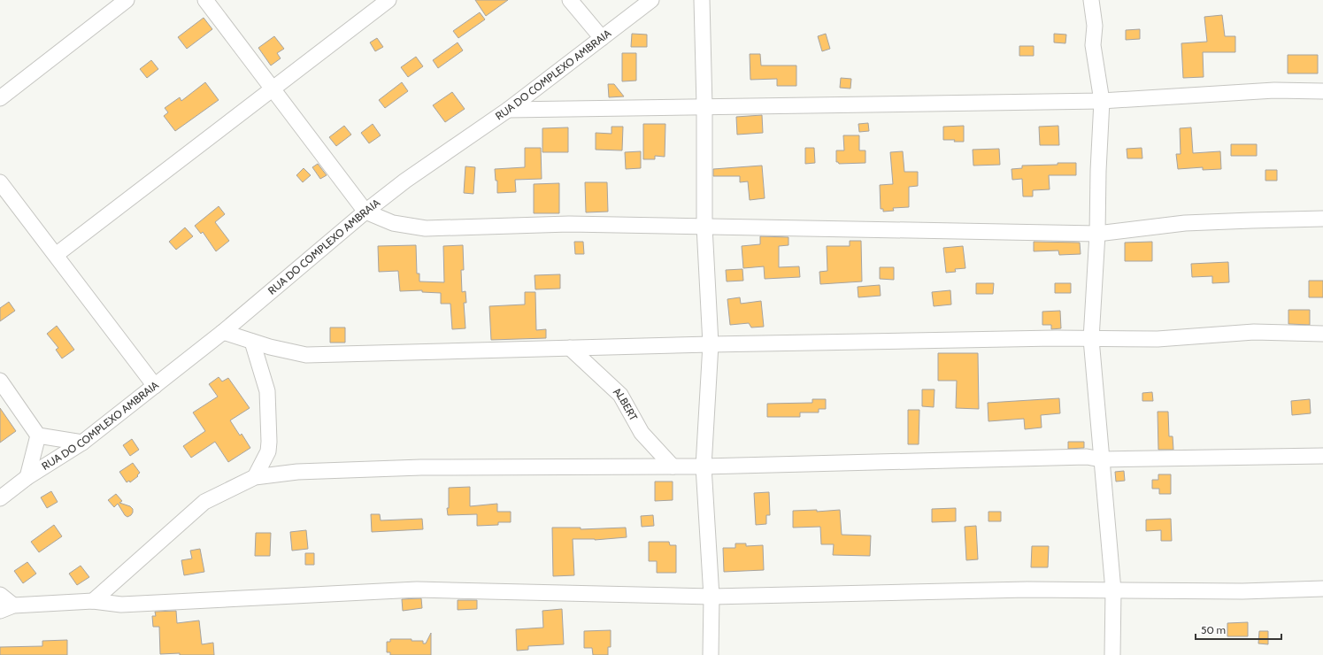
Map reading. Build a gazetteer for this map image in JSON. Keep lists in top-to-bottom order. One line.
{"streets":{"street":["RUA DO COMPLEXO AMBRAIA","ALBERT"]},"scale_bar":"50 m"}
